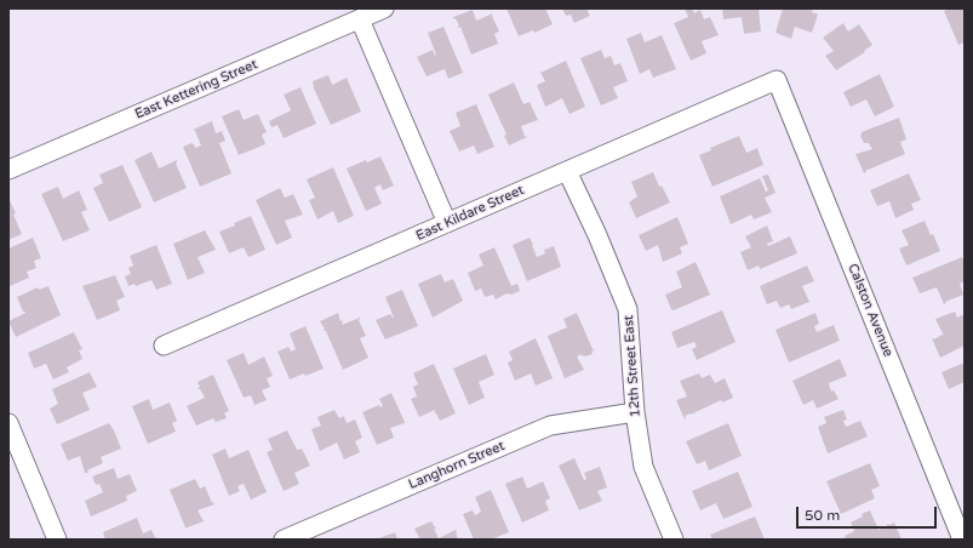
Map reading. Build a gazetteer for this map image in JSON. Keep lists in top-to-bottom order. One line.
{"streets":{"street":["East Kettering Street","East Kildare Street","Calston Avenue","12th Street East","Langhorn Street"]},"crossings":[["East Kildare Street","Calston Avenue"],["East Kildare Street","12th Street East"],["12th Street East","Langhorn Street"]],"scale_bar":"50 m"}
